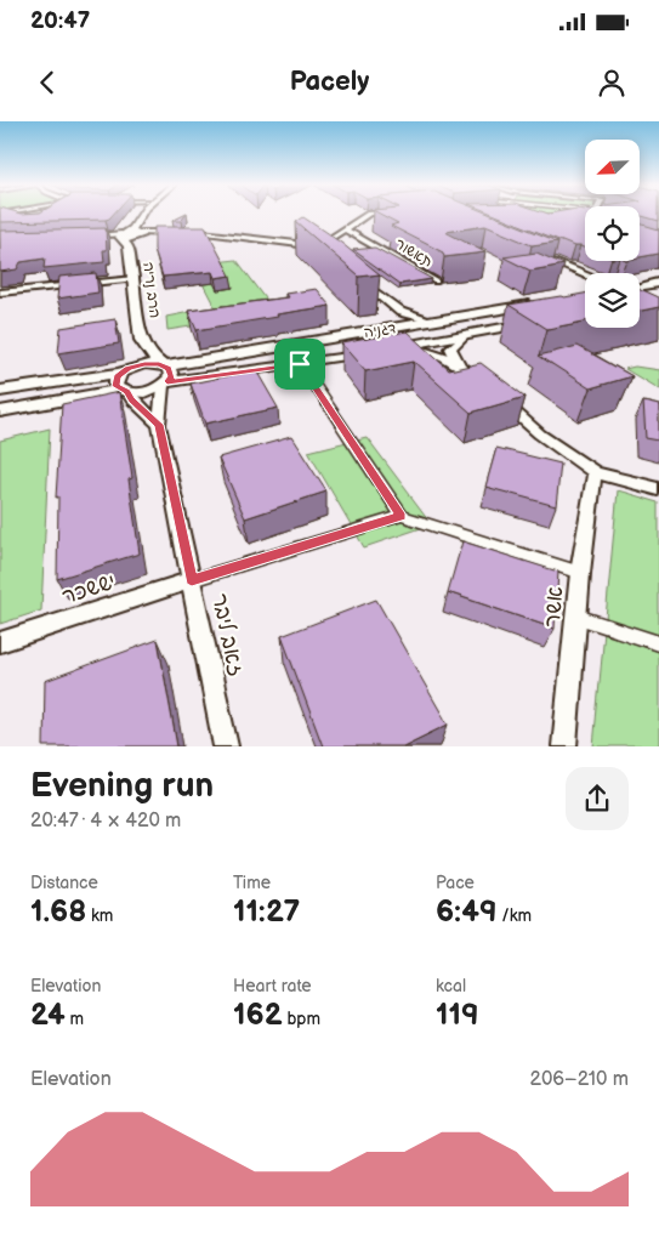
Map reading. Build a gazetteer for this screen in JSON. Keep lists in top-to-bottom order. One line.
{"streets":{"street":["תאשור","הרב נריה","דגניה","יששכר","אשר","זאב ליבר"]},"crossings":[["הרב נריה","דגניה"],["הרב נריה","זאב ליבר"],["דגניה","זאב ליבר"],["יששכר","זאב ליבר"]],"north":"bottom left","page":{"status":"20:47","header":"Pacely","heading":["Evening run","20:47 · 4 × 420 m"],"stats":[["Distance","1.68 km"],["Time","11:27"],["Pace","6:49 /km"],["Elevation","24 m"],["Heart rate","162 bpm"],["kcal","119"]],"chart":["Elevation","206–210 m"]}}
